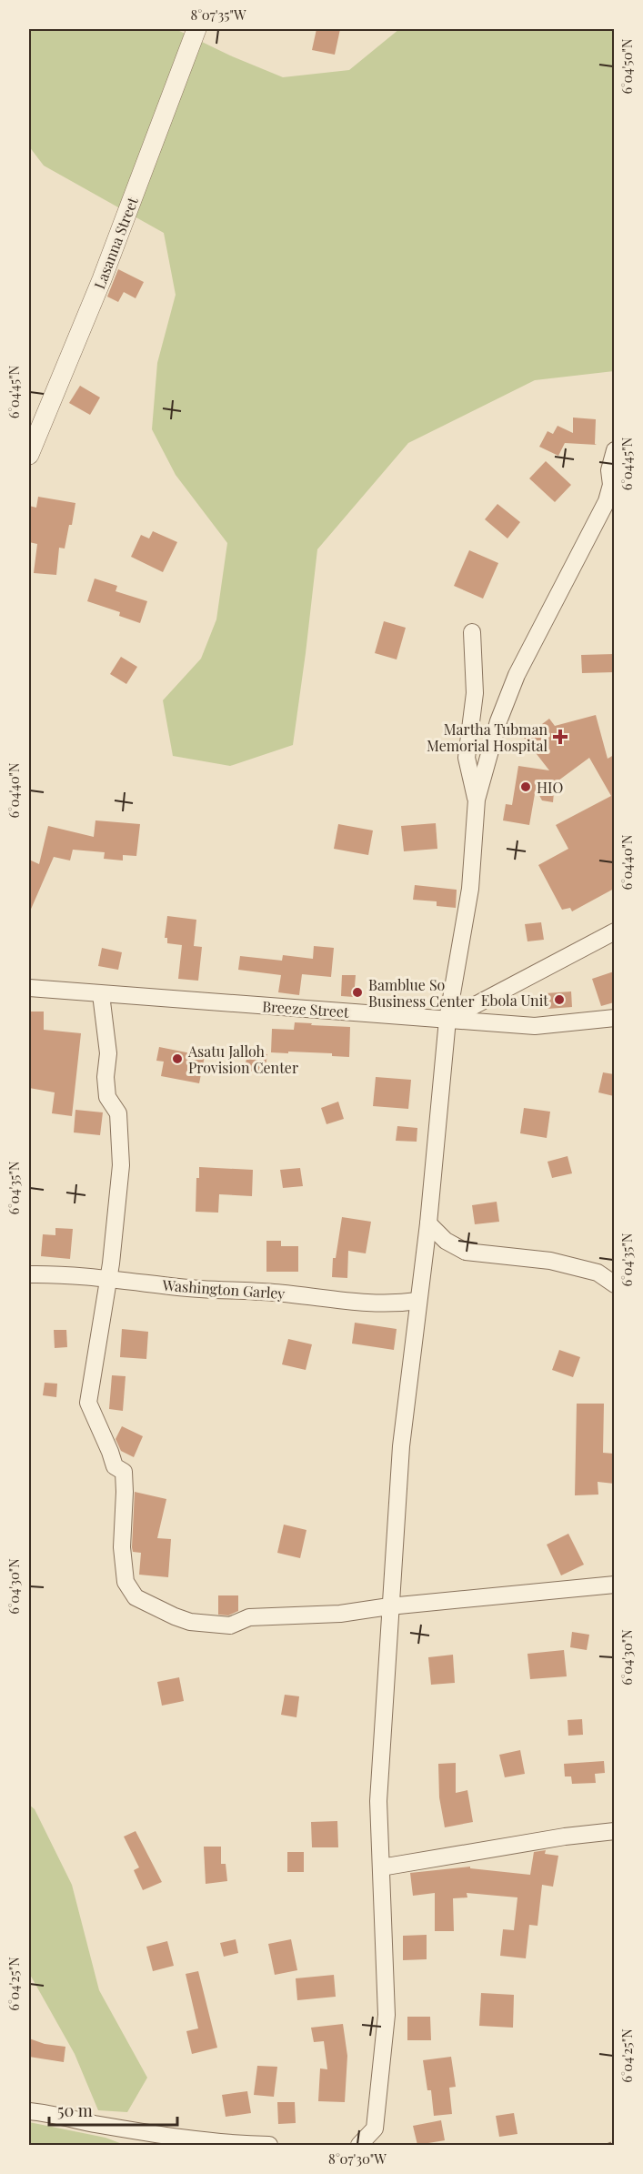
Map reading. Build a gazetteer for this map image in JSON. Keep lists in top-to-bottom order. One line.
{"streets":{"street":["Lasanna Street","Breeze Street","Washington Garley"]},"places":{"health":["Martha Tubman Memorial Hospital"],"other":["HIO","Bamblue So Business Center","Ebola Unit","Asatu Jalloh Provision Center"]},"scale_bar":"50 m","coordinates":["8°07'35\"W","6°04'50\"N","6°04'45\"N","6°04'40\"N","6°04'35\"N","6°04'30\"N","6°04'25\"N","8°07'30\"W"]}
